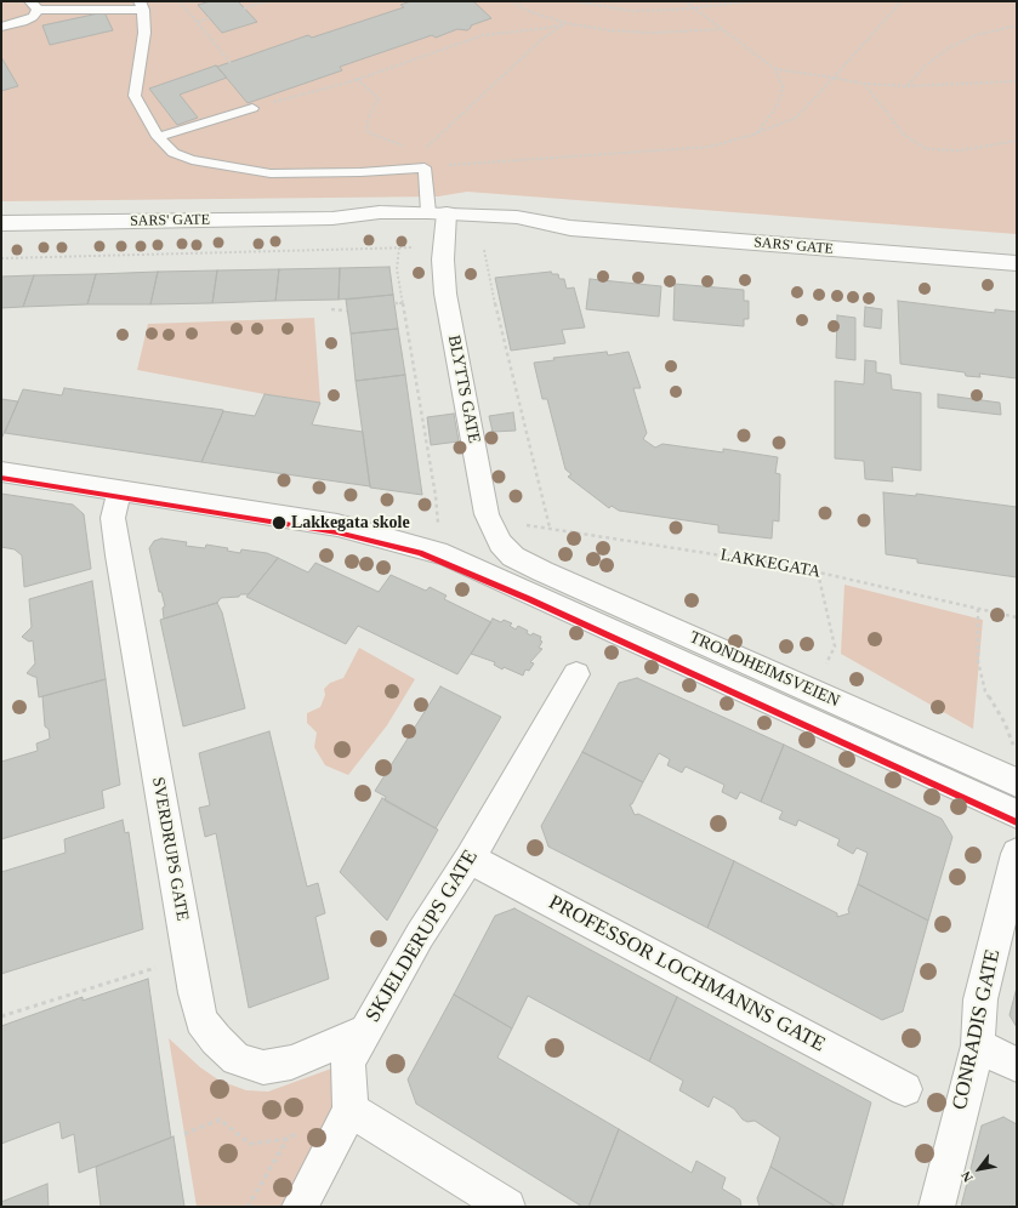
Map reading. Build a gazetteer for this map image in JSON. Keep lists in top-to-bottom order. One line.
{"streets":{"street":["SARS' GATE","BLYTTS GATE","TRONDHEIMSVEIEN","SVERDRUPS GATE","SKJELDERUPS GATE","PROFESSOR LOCHMANNS GATE","CONRADIS GATE"],"path":["LAKKEGATA"]},"crossings":[["SARS' GATE","BLYTTS GATE"],["BLYTTS GATE","TRONDHEIMSVEIEN"],["TRONDHEIMSVEIEN","SVERDRUPS GATE"],["SVERDRUPS GATE","SKJELDERUPS GATE"],["SKJELDERUPS GATE","PROFESSOR LOCHMANNS GATE"]],"places":["Lakkegata skole"],"north":"bottom left"}
